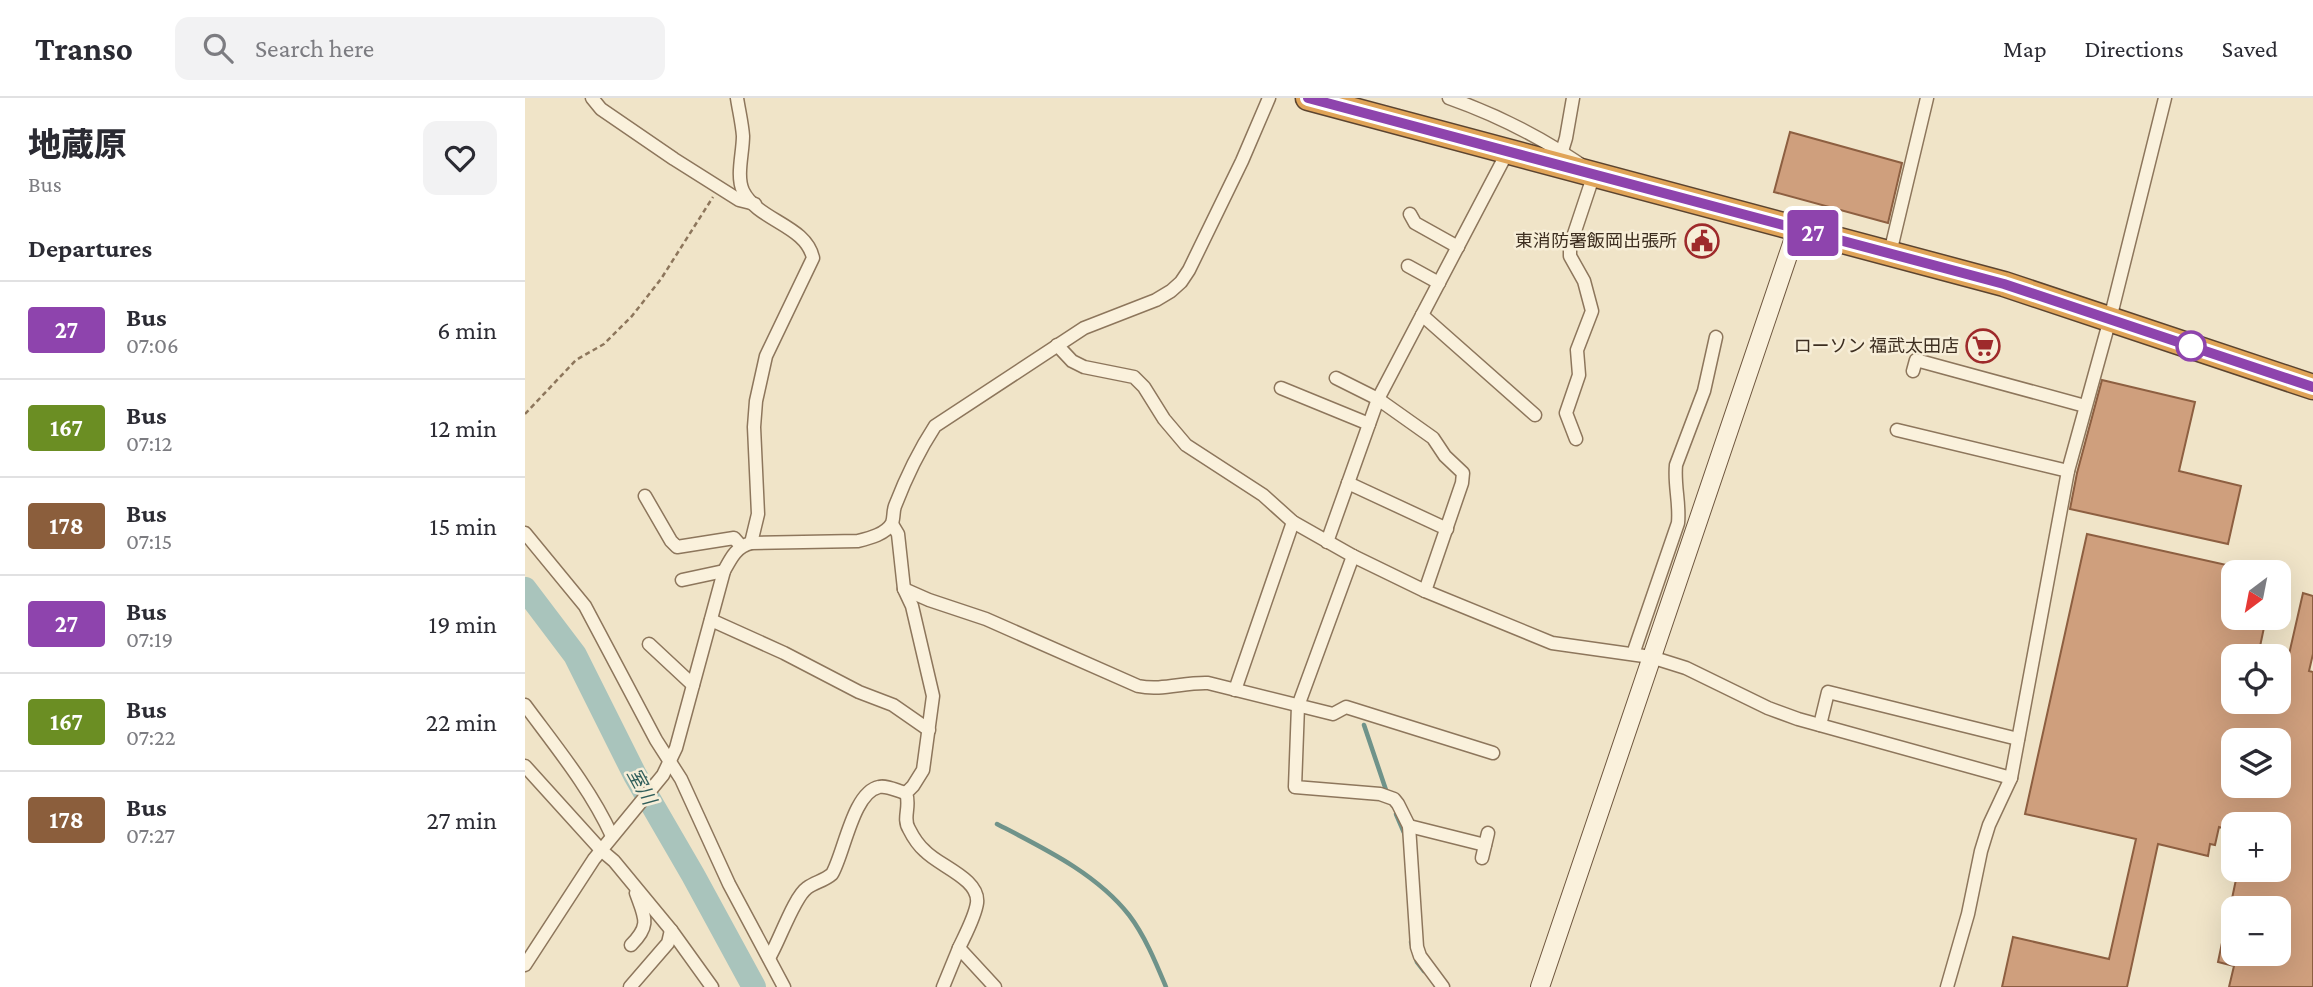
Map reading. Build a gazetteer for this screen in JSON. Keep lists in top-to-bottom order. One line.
{"water":["室川"],"places":{"public building":["東消防署飯岡出張所"],"supermarket":["ローソン 福武太田店"]},"lines":["bus line 27"],"north":"bottom left","page":{"header":"Transo","search":"Search here","nav":["Map","Directions","Saved"],"heading":[["地蔵原","Bus"],"Departures"],"on_map":"27","list":[{"mark":"27","name":"Bus","note":"07:06","value":"6 min"},{"mark":"167","name":"Bus","note":"07:12","value":"12 min"},{"mark":"178","name":"Bus","note":"07:15","value":"15 min"},{"mark":"27","name":"Bus","note":"07:19","value":"19 min"},{"mark":"167","name":"Bus","note":"07:22","value":"22 min"},{"mark":"178","name":"Bus","note":"07:27","value":"27 min"}],"map_buttons":["+","−"]}}
